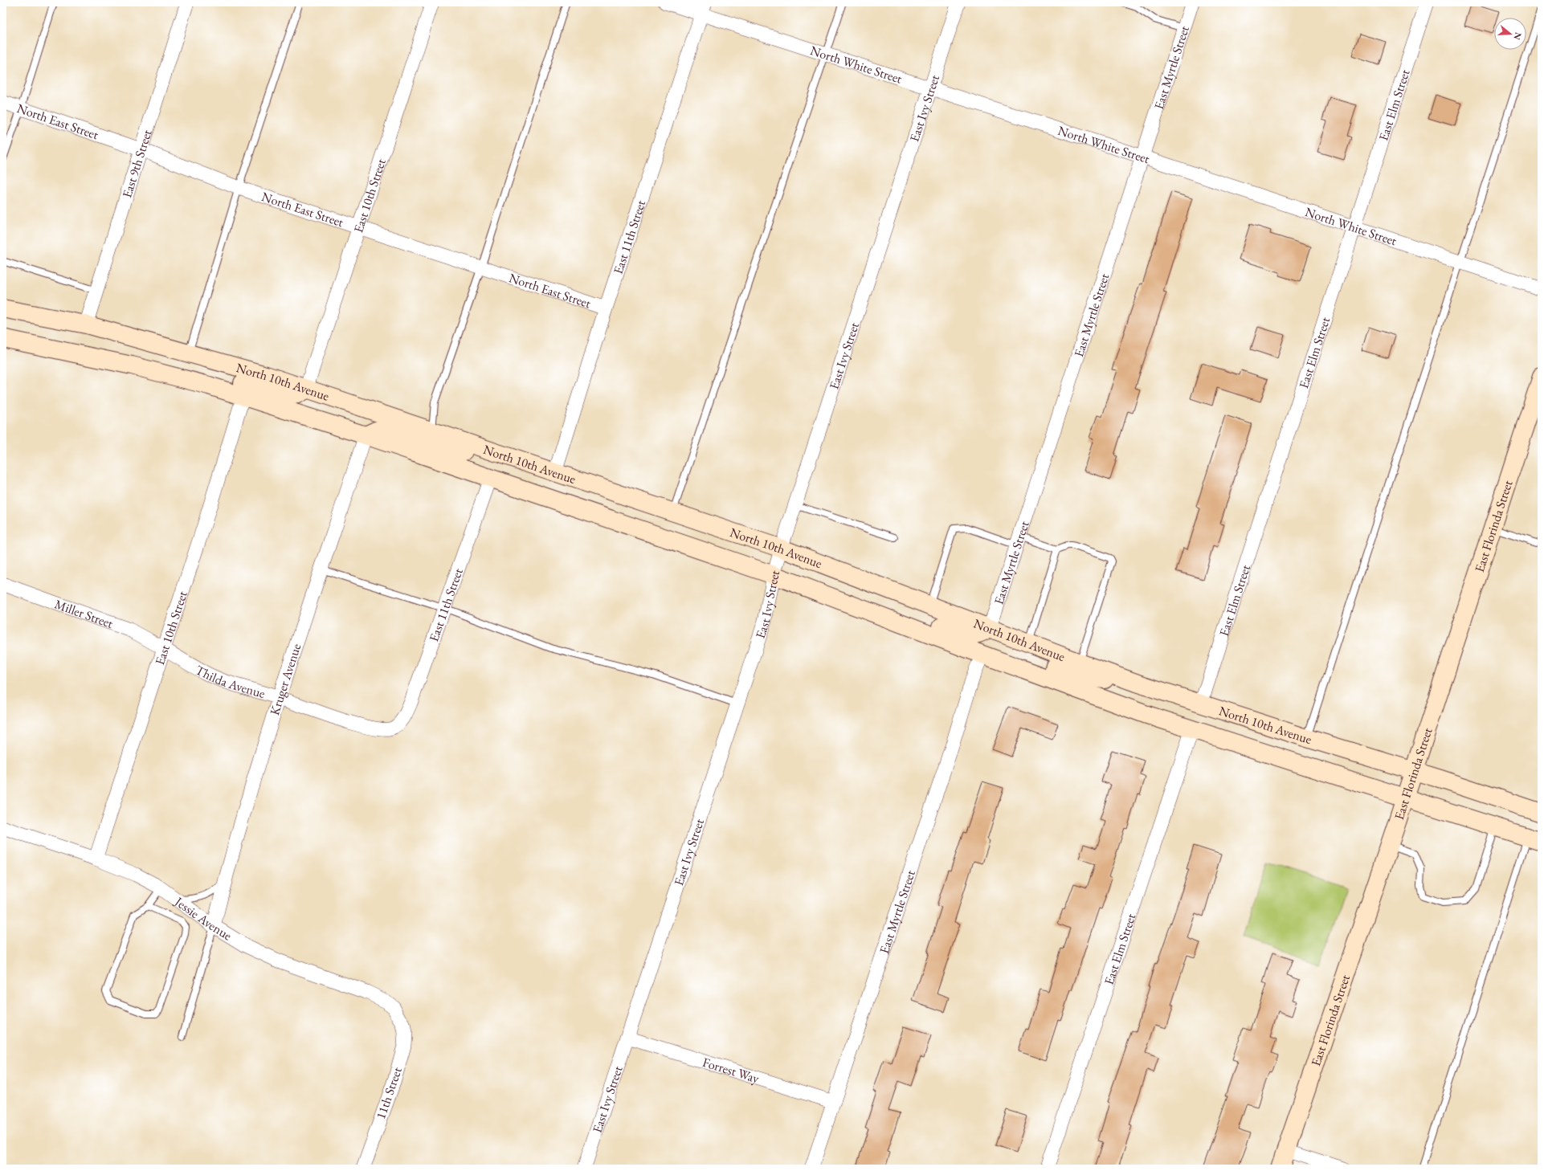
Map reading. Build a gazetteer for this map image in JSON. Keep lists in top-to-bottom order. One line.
{"streets":{"main road":["North 10th Avenue","East Florinda Street"],"street":["North White Street","East Myrtle Street","East Elm Street","East Ivy Street","North East Street","East 9th Street","East 10th Street","East 11th Street","Miller Street","Kruger Avenue","Thilda Avenue","Jessie Avenue","Forrest Way","11th Street"]},"crossings":[["North White Street","East Myrtle Street"],["North White Street","East Elm Street"],["North White Street","East Ivy Street"],["North White Street","East 11th Street"],["East Myrtle Street","North 10th Avenue"],["East Myrtle Street","Forrest Way"],["East Elm Street","North 10th Avenue"],["East Ivy Street","North 10th Avenue"],["East Ivy Street","Forrest Way"],["North East Street","East 9th Street"],["North East Street","East 10th Street"],["North East Street","East 11th Street"],["East 9th Street","North 10th Avenue"],["East 10th Street","North 10th Avenue"],["East 10th Street","Miller Street"],["East 10th Street","Thilda Avenue"],["East 10th Street","Jessie Avenue"],["East 11th Street","North 10th Avenue"],["East 11th Street","Thilda Avenue"],["North 10th Avenue","East Florinda Street"],["North 10th Avenue","Kruger Avenue"],["Miller Street","Thilda Avenue"],["Kruger Avenue","Thilda Avenue"],["Kruger Avenue","Jessie Avenue"],["Jessie Avenue","11th Street"]],"north":"right"}
